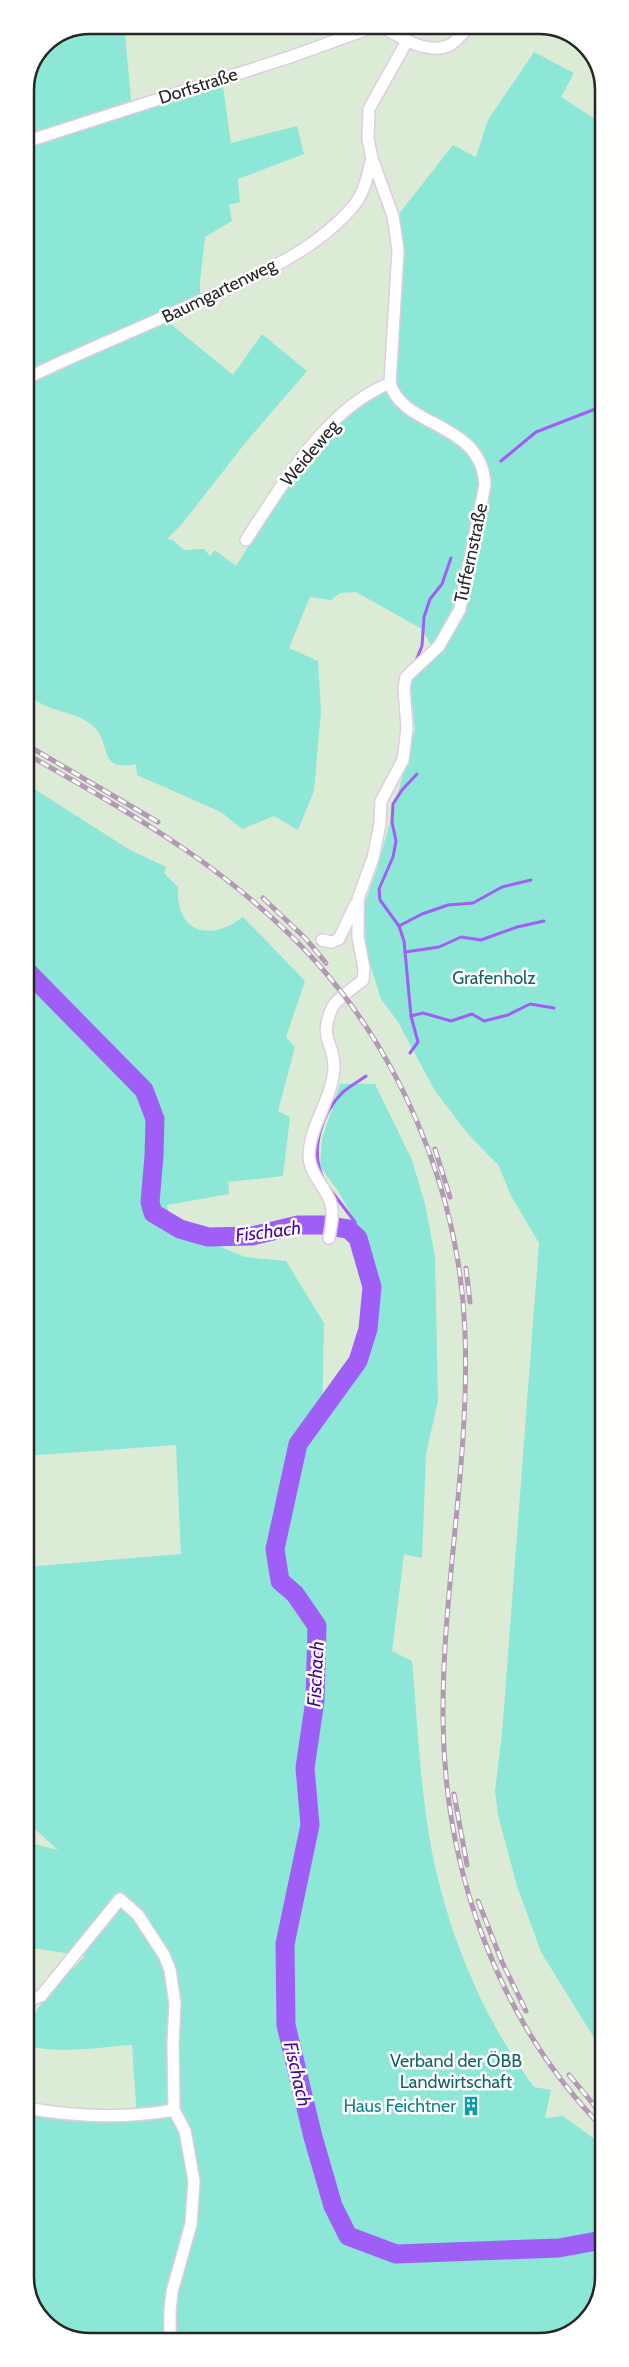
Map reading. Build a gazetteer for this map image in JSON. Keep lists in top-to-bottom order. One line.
{"streets":{"street":["Dorfstraße","Baumgartenweg","Weideweg","Tuffernstraße"]},"crossings":[["Weideweg","Tuffernstraße"]],"water":["Fischach"],"parks":["Grafenholz","Verband der ÖBB Landwirtschaft"],"places":{"building":["Haus Feichtner"]}}
